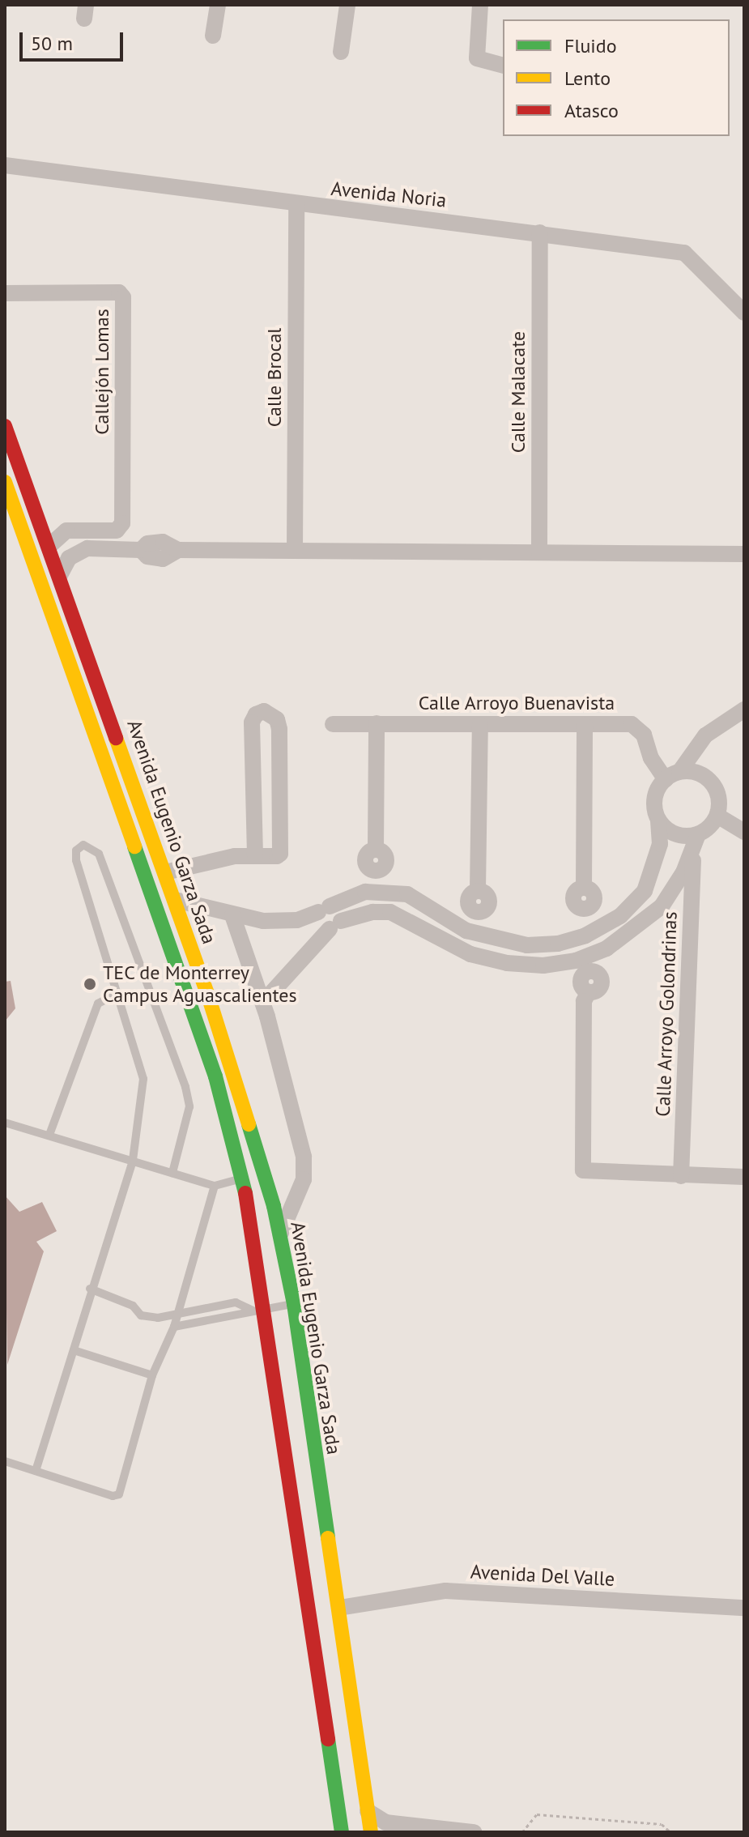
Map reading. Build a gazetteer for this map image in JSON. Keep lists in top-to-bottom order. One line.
{"streets":{"main road":["Avenida Eugenio Garza Sada"],"street":["Avenida Noria","Callejón Lomas","Calle Brocal","Calle Malacate","Calle Arroyo Buenavista","Calle Arroyo Golondrinas","Avenida Del Valle"]},"crossings":[["Avenida Noria","Calle Brocal"],["Avenida Noria","Calle Malacate"],["Callejón Lomas","Avenida Eugenio Garza Sada"],["Avenida Eugenio Garza Sada","Avenida Del Valle"]],"places":["TEC de Monterrey Campus Aguascalientes"],"legend":["Fluido","Lento","Atasco"],"scale_bar":"50 m"}
